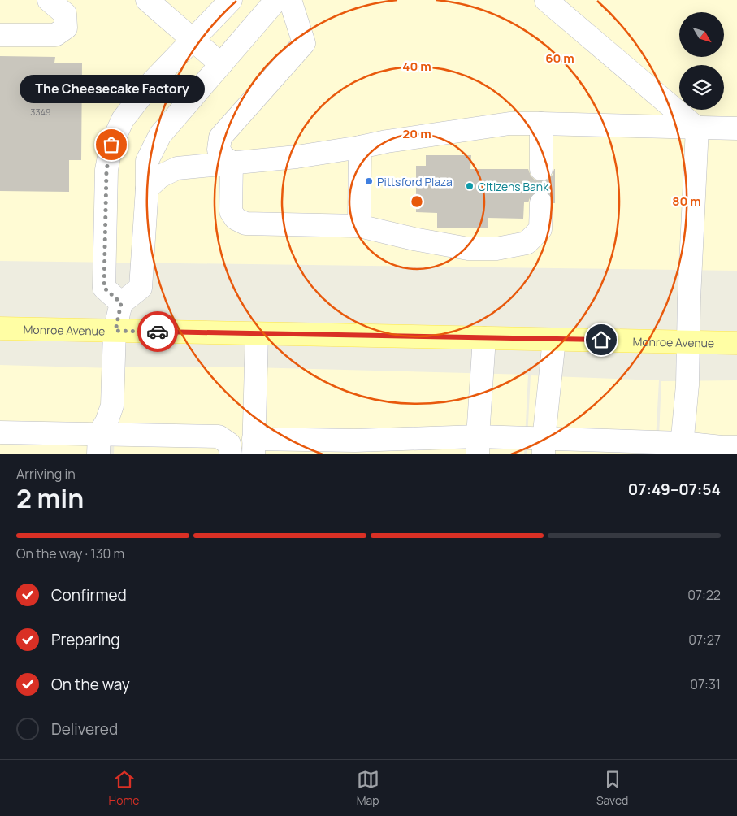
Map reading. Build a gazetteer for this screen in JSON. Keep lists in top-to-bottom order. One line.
{"streets":{"main road":["Monroe Avenue"]},"places":["The Cheesecake Factory","Pittsford Plaza","Citizens Bank"],"house_numbers":["3349"],"north":"bottom right","page":{"bubble":"The Cheesecake Factory","heading":["2 min","Arriving in","07:49–07:54"],"bar":"On the way · 130 m","list":[["Confirmed","07:22"],["Preparing","07:27"],["On the way","07:31"],"Delivered"],"tabs":["Home","Map","Saved"]},"rings":["60 m","40 m","20 m","80 m"]}
